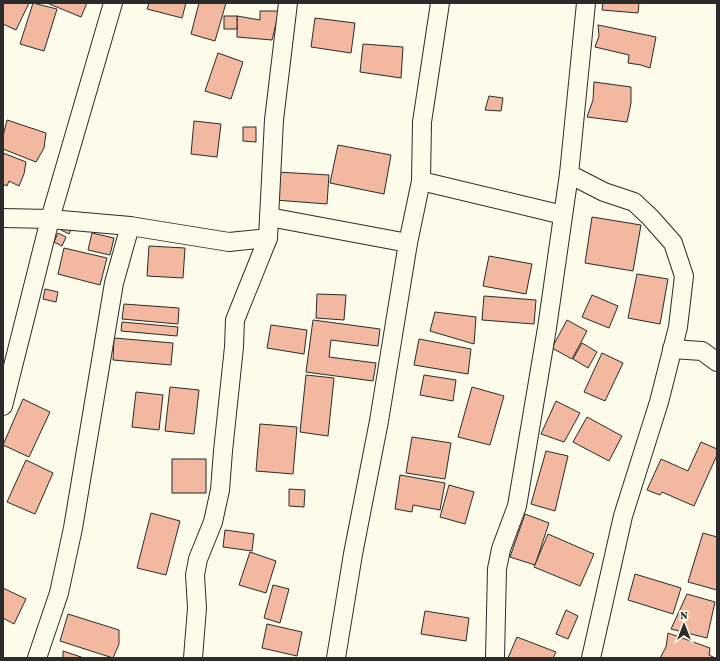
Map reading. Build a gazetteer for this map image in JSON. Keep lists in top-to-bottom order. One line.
{"north":"top"}
